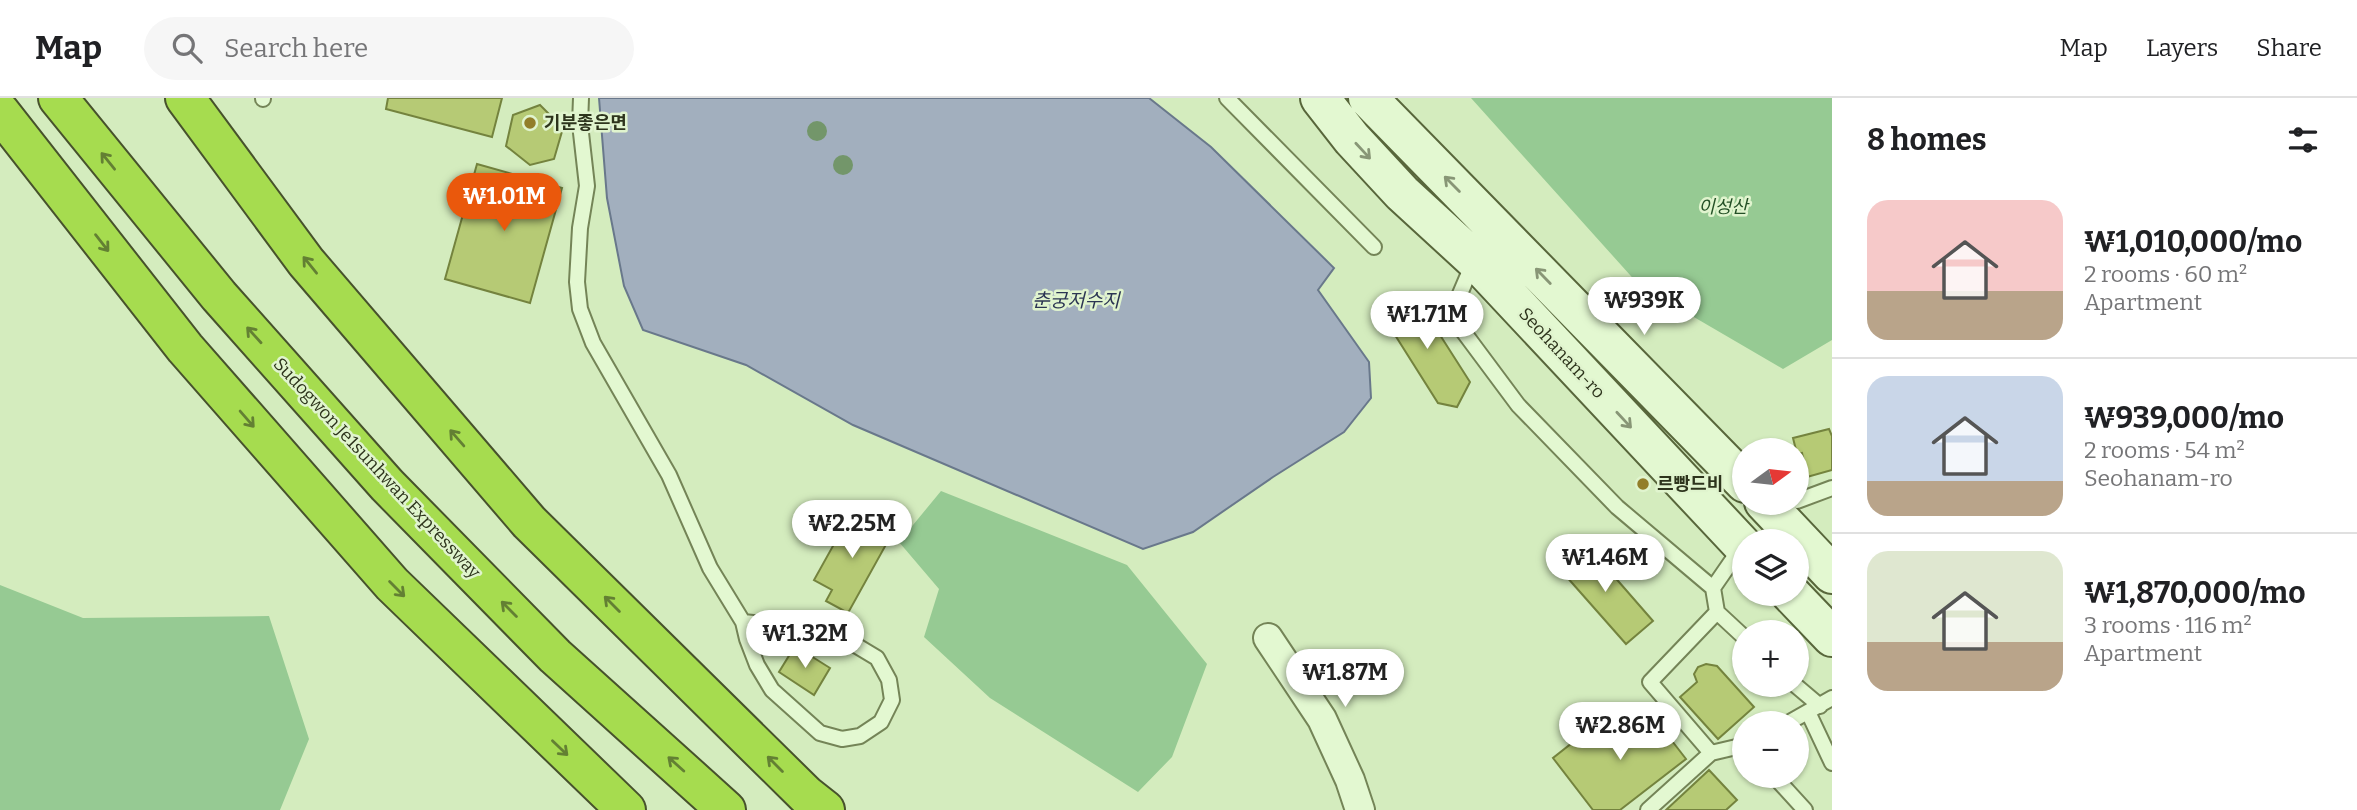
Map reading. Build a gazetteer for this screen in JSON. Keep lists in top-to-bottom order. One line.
{"streets":{"highway":["Sudogwon Je1sunhwan Expressway"],"street":["Seohanam-ro"]},"water":["춘궁저수지"],"parks":["이성산"],"places":["기분좋은면","르빵드비"],"north":"right","page":{"header":"Map","search":"Search here","nav":["Map","Layers","Share"],"heading":"8 homes","price":["₩1.01M","₩939K","₩1.71M","₩2.25M","₩1.46M","₩1.32M","₩1.87M","₩2.86M"],"list":[{"name":"₩1,010,000/mo","note":"2 rooms · 60 m² · Apartment"},{"name":"₩939,000/mo","note":"2 rooms · 54 m² · Seohanam-ro"},{"name":"₩1,870,000/mo","note":"3 rooms · 116 m² · Apartment"}],"map_buttons":["+","−"]}}
